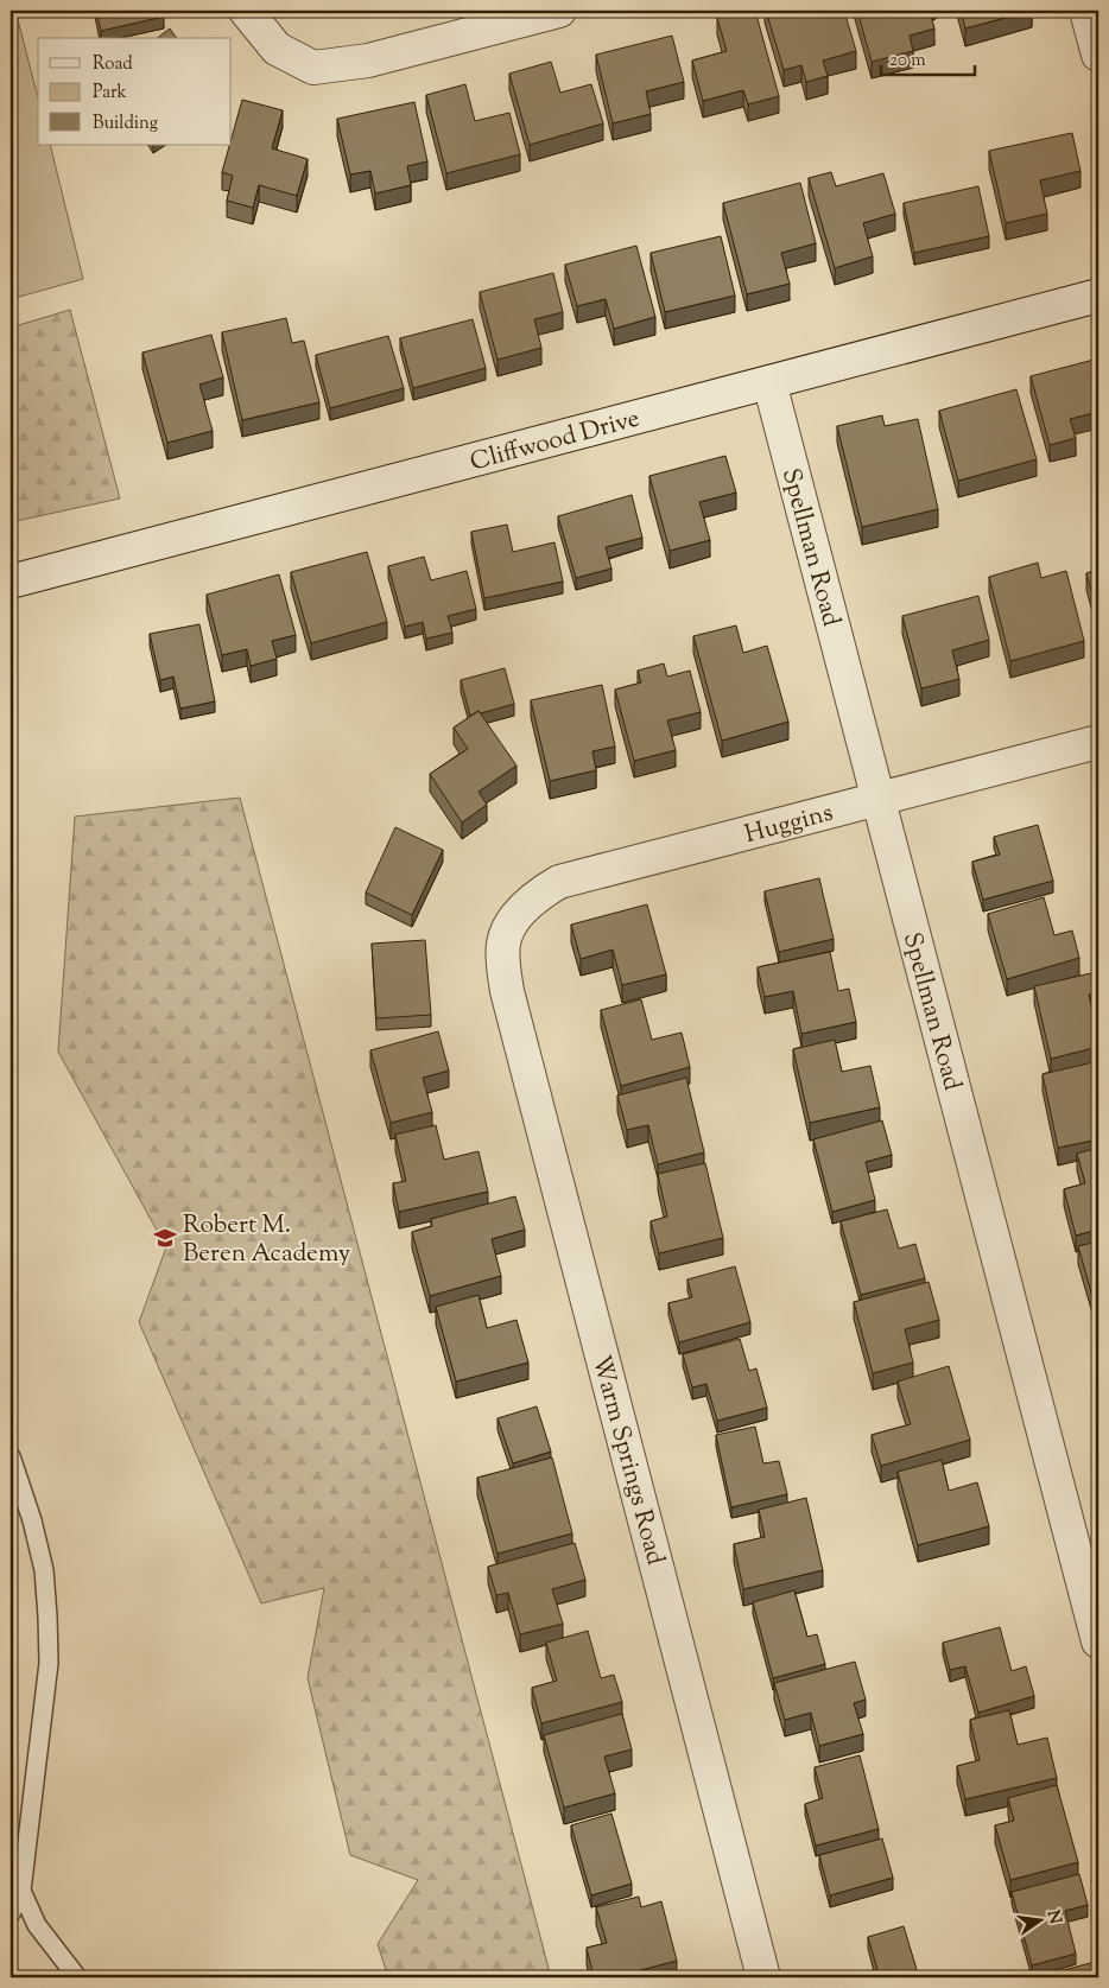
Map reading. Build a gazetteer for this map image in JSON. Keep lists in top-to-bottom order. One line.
{"streets":{"street":["Cliffwood Drive","Spellman Road","Huggins","Warm Springs Road"]},"crossings":[["Cliffwood Drive","Spellman Road"],["Spellman Road","Huggins"],["Huggins","Warm Springs Road"]],"places":{"school or university":["Robert M. Beren Academy"]},"legend":["Road","Park","Building"],"scale_bar":"20 m","north":"right"}
